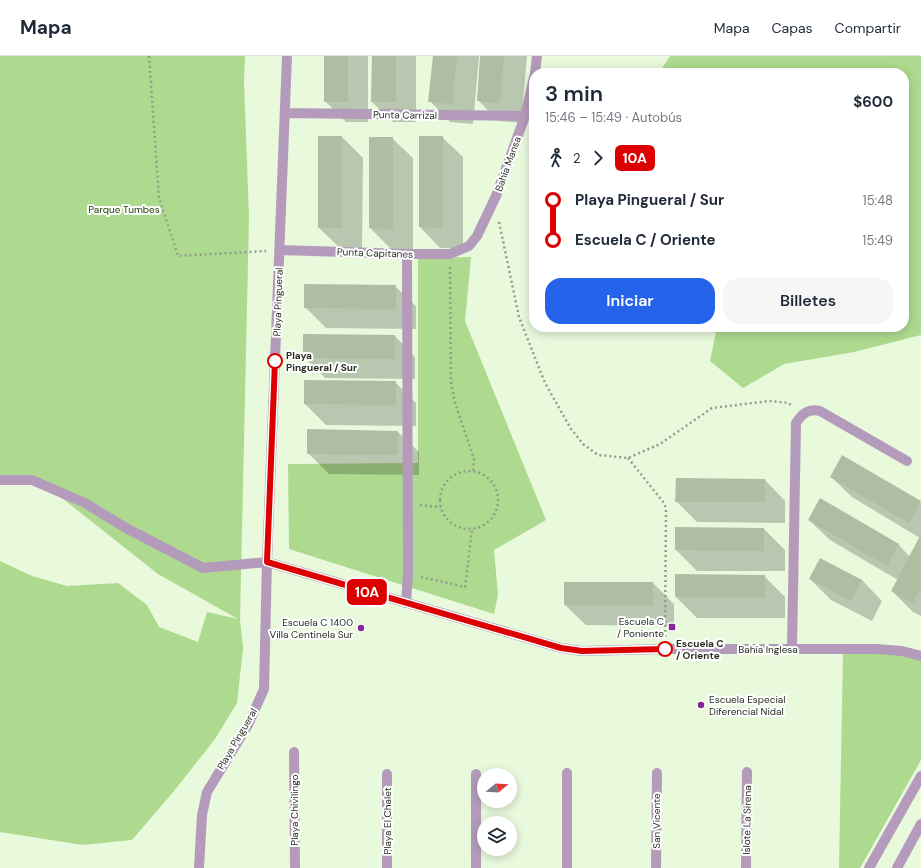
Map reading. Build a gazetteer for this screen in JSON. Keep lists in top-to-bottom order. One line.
{"streets":{"street":["Punta Carrizal","Bahía Mansa","Punta Capitanes","Playa Pingueral","Bahía Inglesa","Playa Chivilingo","Islote La Sirena","Playa El Chalet","San Vicente"]},"crossings":[["Punta Carrizal","Bahía Mansa"],["Punta Carrizal","Playa Pingueral"],["Bahía Mansa","Punta Capitanes"],["Punta Capitanes","Playa Pingueral"],["Playa Pingueral","Bahía Inglesa"]],"parks":["Parque Tumbes"],"places":{"other":["Playa Pingueral / Sur","Escuela C 1400 Villa Centinela Sur","Escuela C / Oriente","Escuela Especial Diferencial Nidal"],"transit":["Escuela C / Poniente"]},"lines":["bus line 10A"],"north":"right","page":{"header":"Mapa","nav":["Mapa","Capas","Compartir"],"on_map":"10A","heading":["3 min","15:46 – 15:49 · Autobús","$600"],"legs":["2","10A"],"list":[{"name":"Playa Pingueral / Sur","value":"15:48"},{"name":"Escuela C / Oriente","value":"15:49"}],"buttons":["Iniciar","Billetes"]}}
